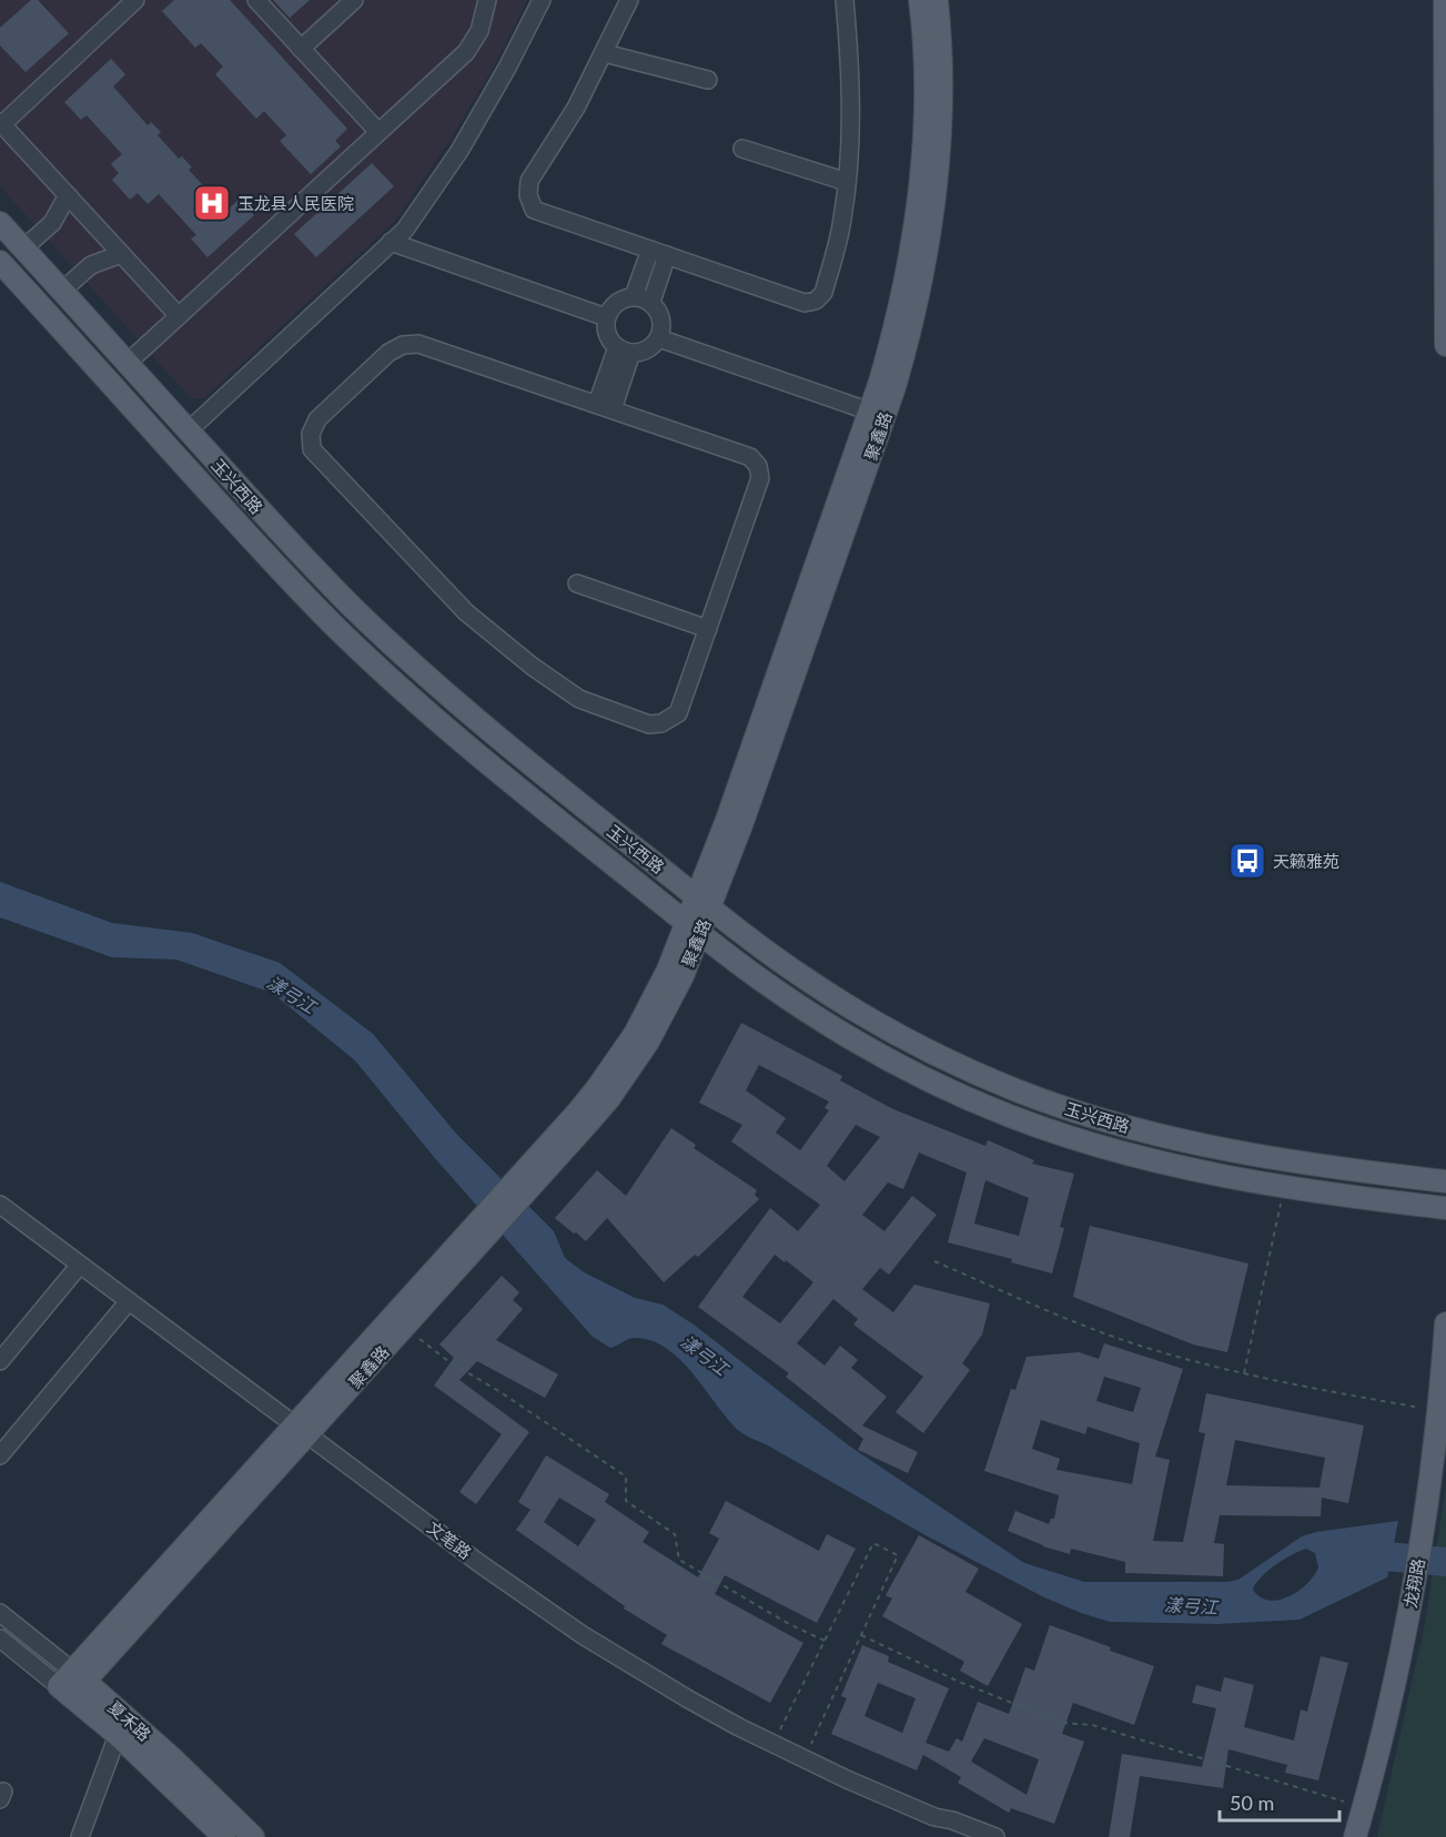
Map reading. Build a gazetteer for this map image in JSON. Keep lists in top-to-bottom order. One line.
{"streets":{"main road":["聚鑫路","玉兴西路","龙翔路","夏禾路"],"street":["文笔路"]},"crossings":[["聚鑫路","玉兴西路"],["聚鑫路","文笔路"],["聚鑫路","夏禾路"]],"water":["漾弓江"],"places":{"hospital":["玉龙县人民医院"],"bus stop":["天籁雅苑"]},"scale_bar":"50 m"}
